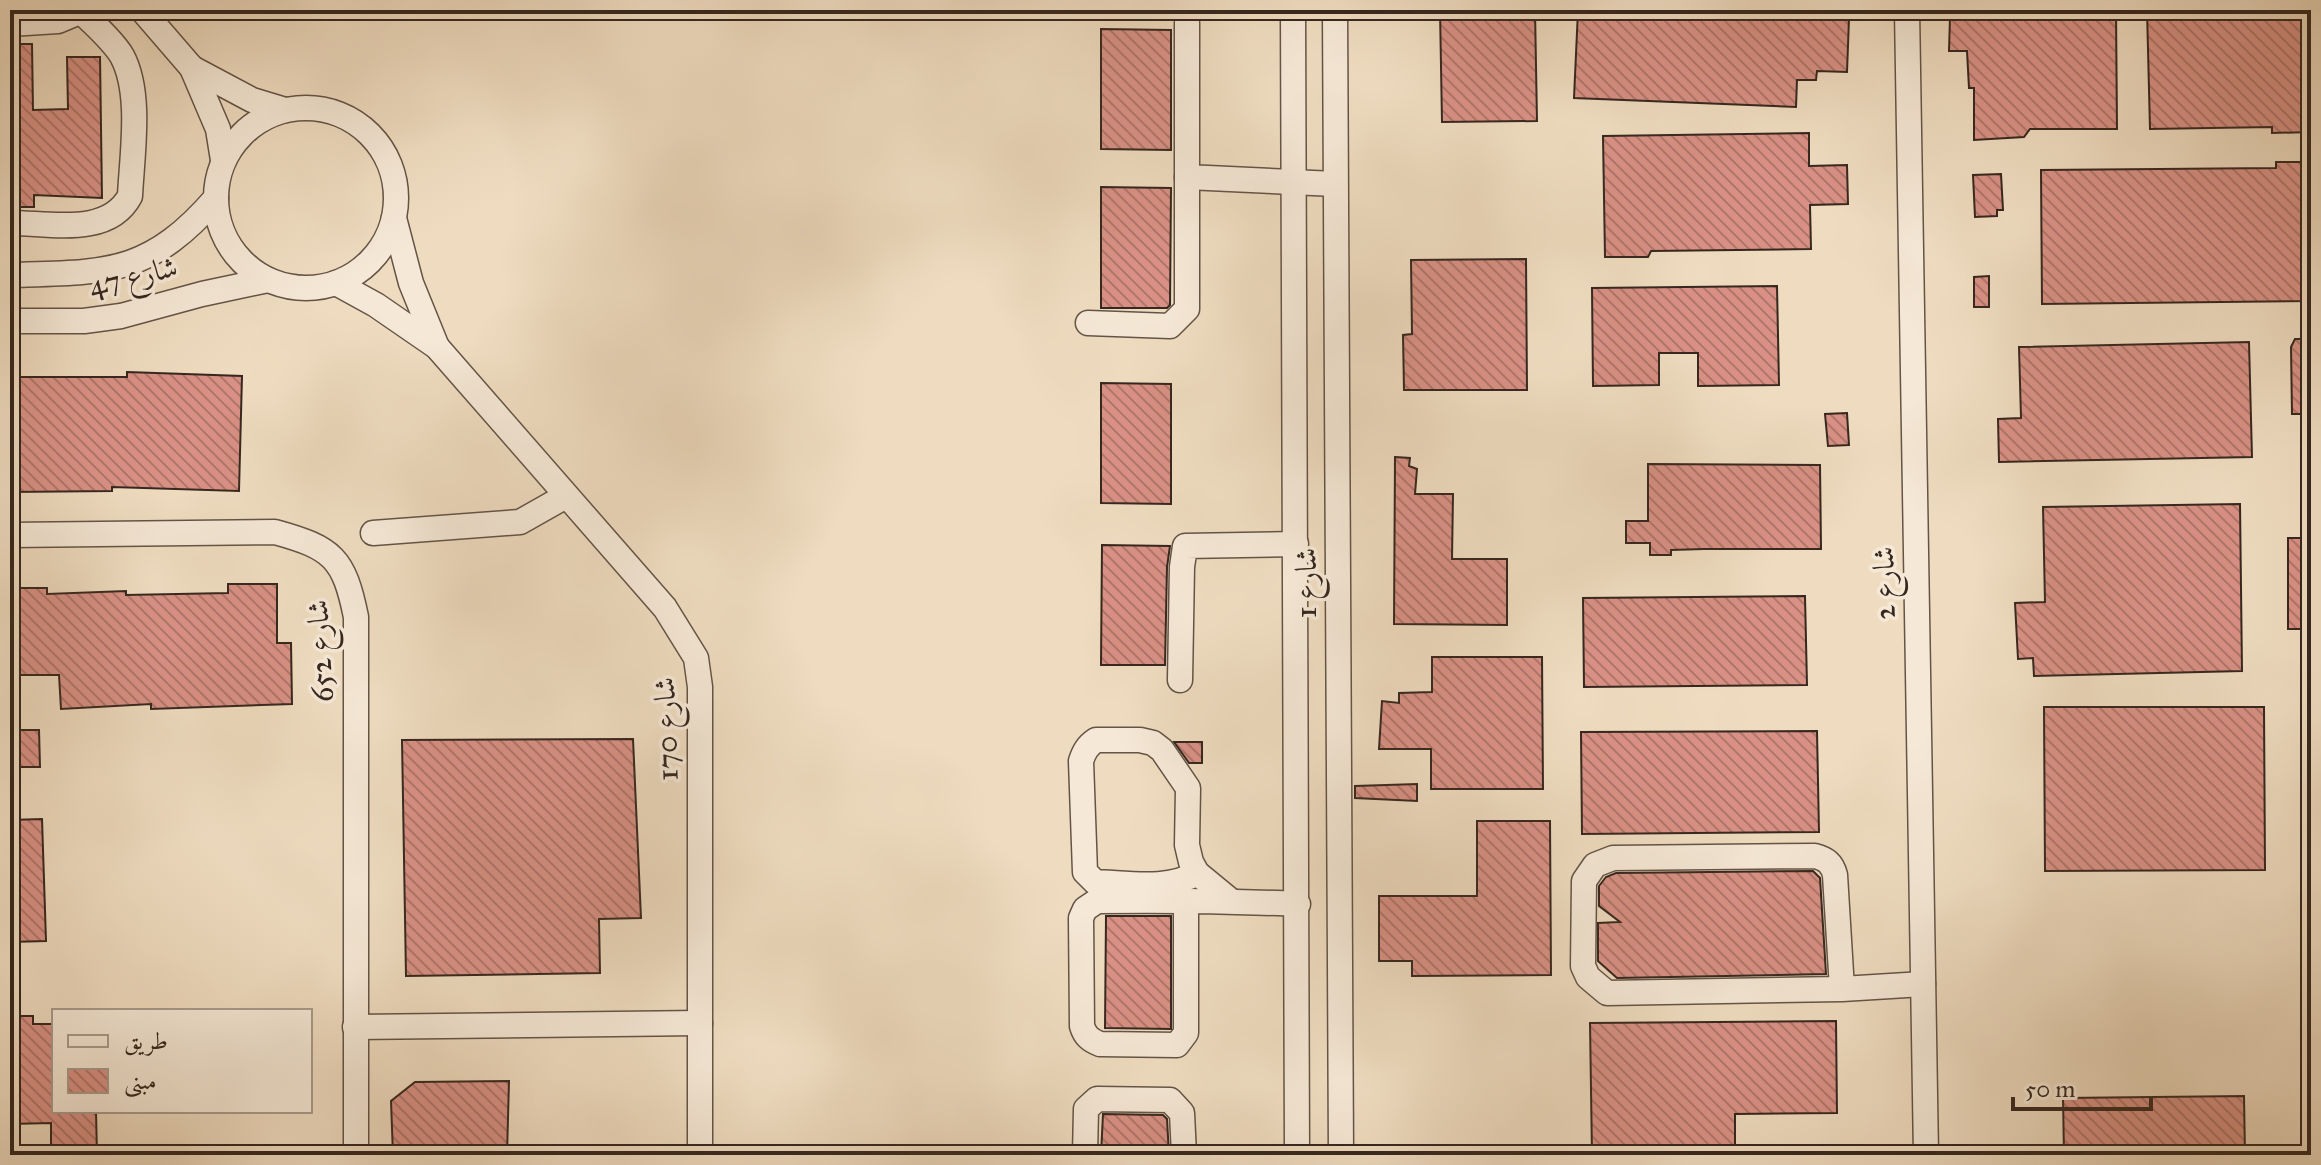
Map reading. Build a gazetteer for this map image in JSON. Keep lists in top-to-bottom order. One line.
{"streets":{"street":["شارع 47","شارع 1","شارع 2","شارع 652","شارع 170"]},"crossings":[["شارع 47","شارع 170"]],"legend":["طريق","مبنى"],"scale_bar":"50 m"}
